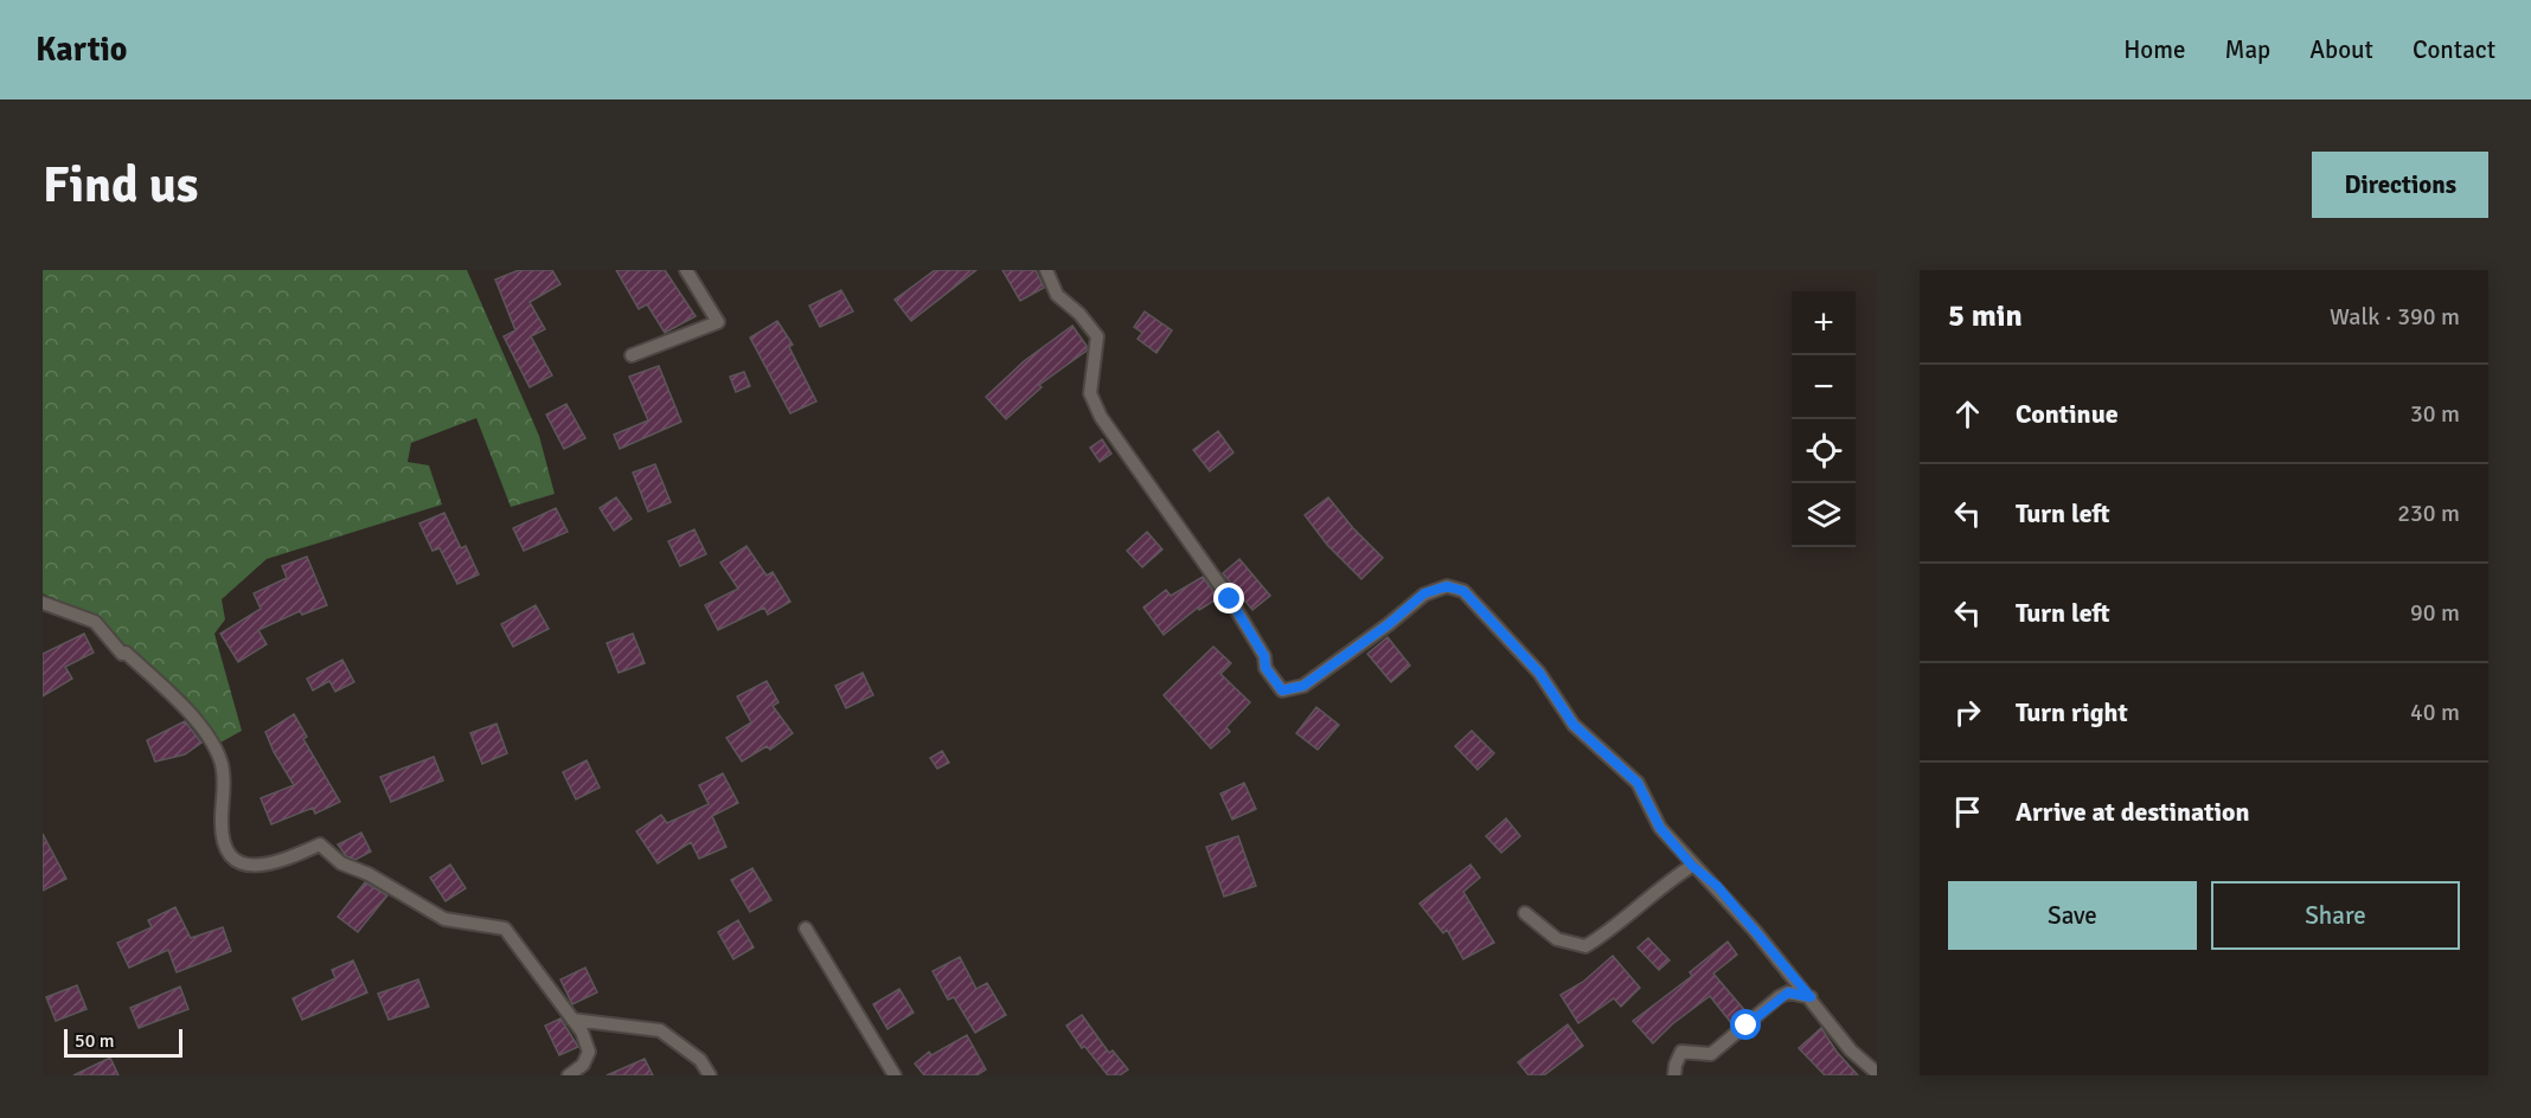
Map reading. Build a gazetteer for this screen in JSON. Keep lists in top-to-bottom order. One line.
{"scale_bar":"50 m","page":{"header":"Kartio","nav":["Home","Map","About","Contact"],"buttons":["Directions",["Save","Share"]],"title":"Find us","heading":["5 min","Walk · 390 m"],"map_buttons":["+","−"],"list":[["Continue","30 m"],["Turn left","230 m"],["Turn left","90 m"],["Turn right","40 m"],"Arrive at destination"],"scale":"50 m"}}
